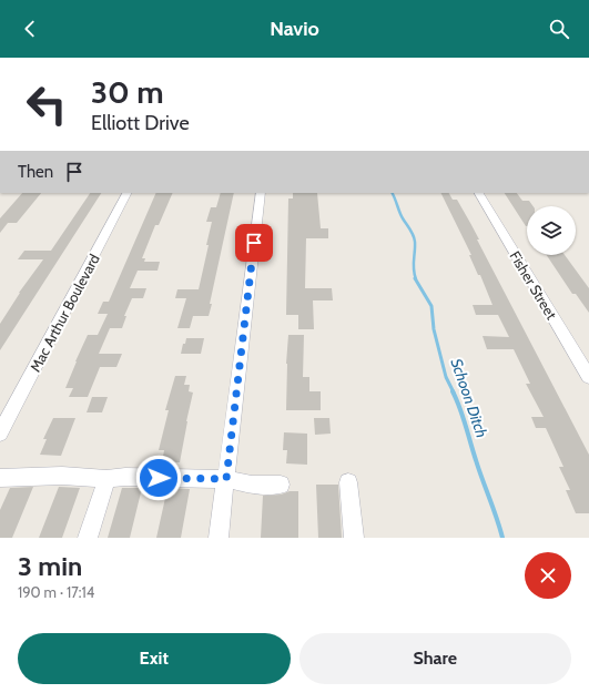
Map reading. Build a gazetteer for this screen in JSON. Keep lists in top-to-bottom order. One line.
{"streets":{"street":["Fisher Street","Mac Arthur Boulevard"]},"water":["Schoon Ditch"],"page":{"header":"Navio","turn":["30 m","Elliott Drive"],"then":"Then","heading":["3 min","190 m · 17:14"],"buttons":["Exit","Share"]}}
